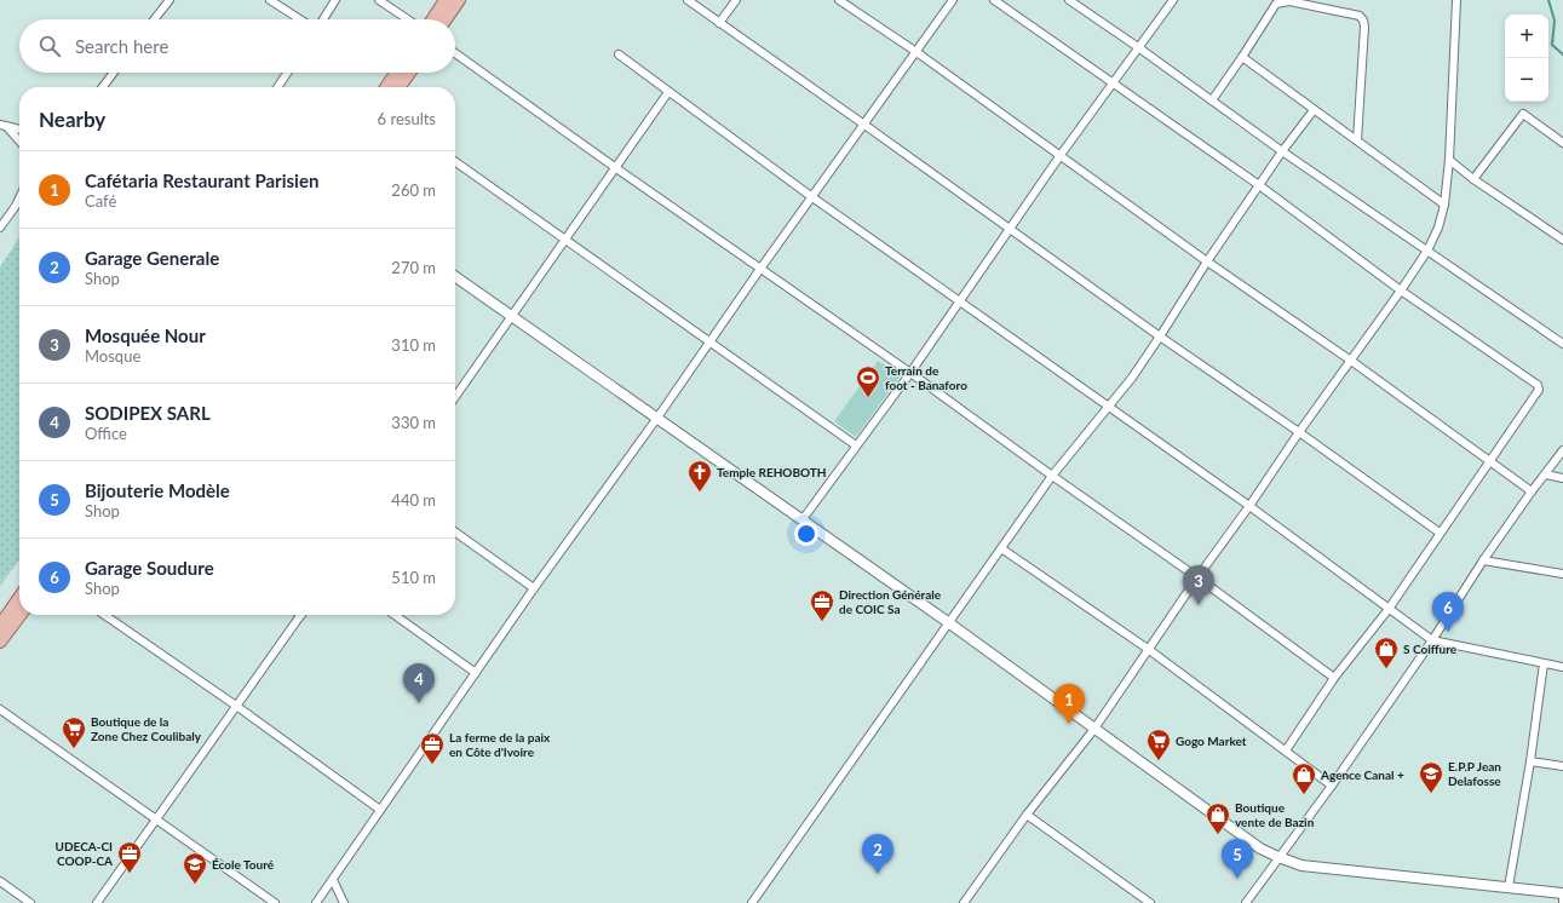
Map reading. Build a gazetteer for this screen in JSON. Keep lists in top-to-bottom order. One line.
{"places":{"sports":["Terrain de foot - Banaforo"],"church":["Temple REHOBOTH"],"office":["Direction Générale de COIC Sa","La ferme de la paix en Côte d'Ivoire","UDECA-CI COOP-CA"],"shop":["S Coiffure","Agence Canal +","Boutique vente de Bazin"],"supermarket":["Boutique de la Zone Chez Coulibaly","Gogo Market"],"school or university":["E.P.P Jean Delafosse","École Touré"]},"page":{"map_buttons":["+","−"],"search":"Search here","heading":["Nearby","6 results"],"list":[{"mark":"1","name":"Cafétaria Restaurant Parisien","note":"Café","value":"260 m"},{"mark":"2","name":"Garage Generale","note":"Shop","value":"270 m"},{"mark":"3","name":"Mosquée Nour","note":"Mosque","value":"310 m"},{"mark":"4","name":"SODIPEX SARL","note":"Office","value":"330 m"},{"mark":"5","name":"Bijouterie Modèle","note":"Shop","value":"440 m"},{"mark":"6","name":"Garage Soudure","note":"Shop","value":"510 m"}],"pins":["3","6","4","1","2","5"]}}
